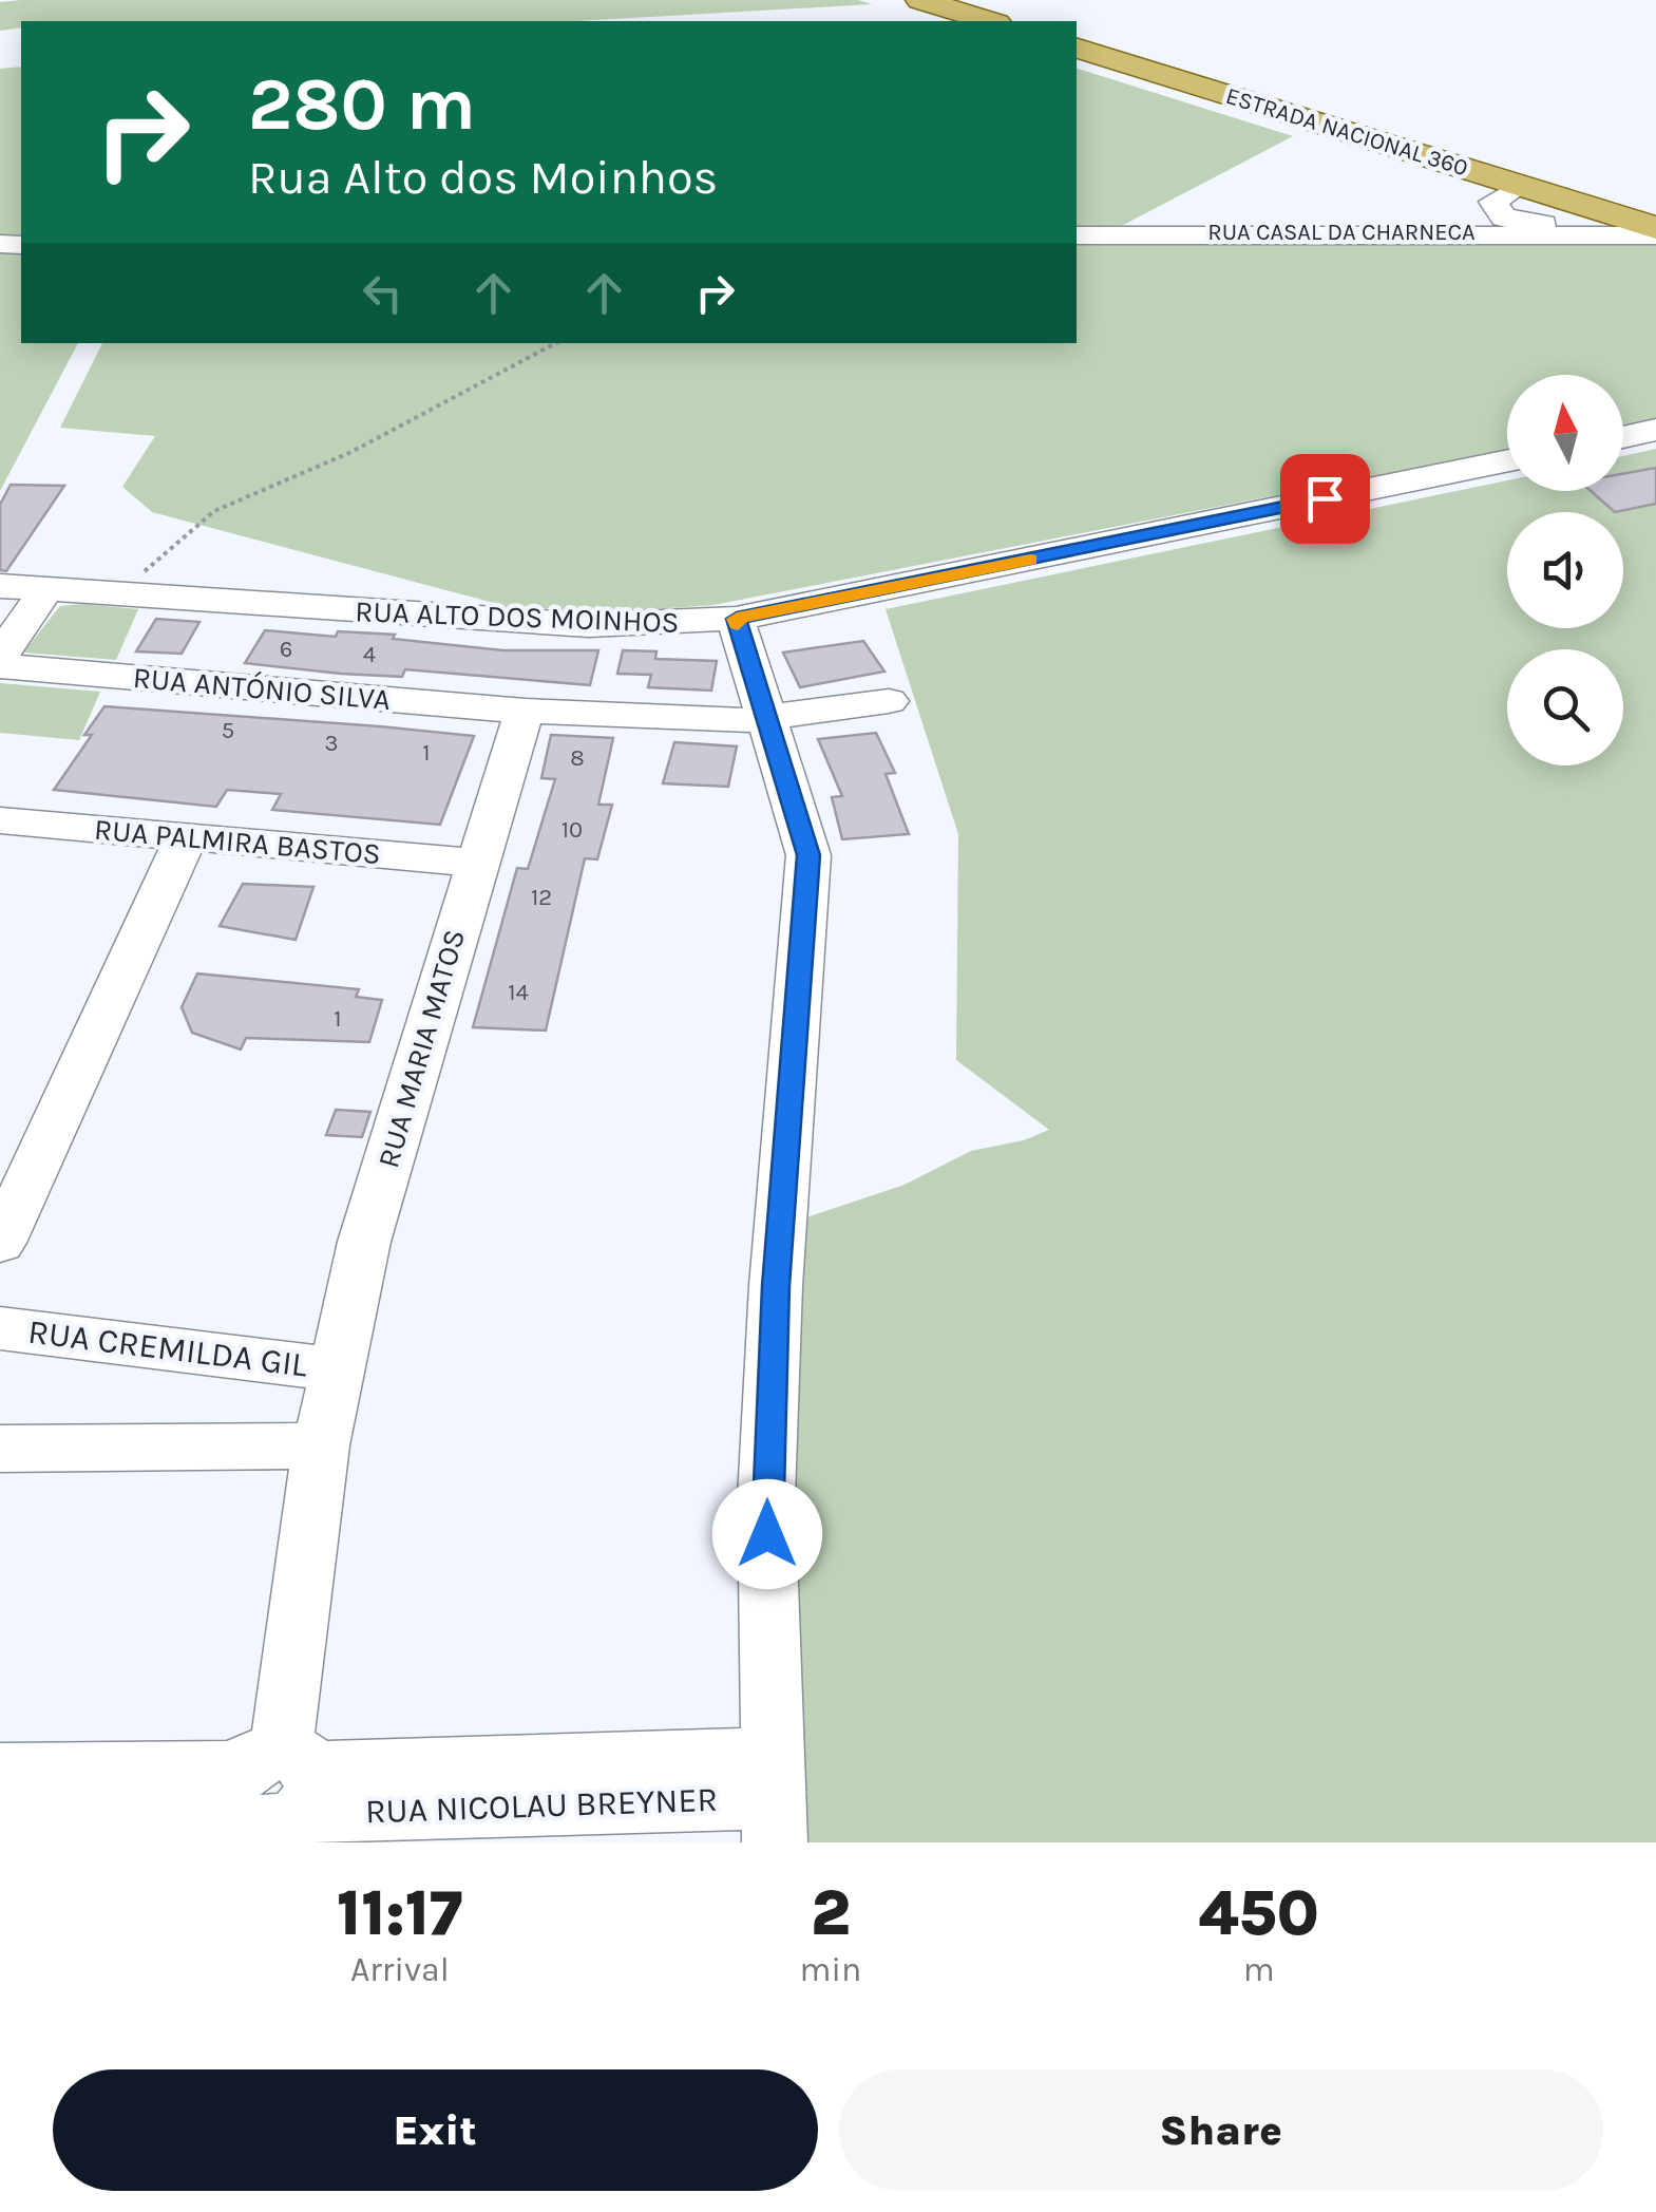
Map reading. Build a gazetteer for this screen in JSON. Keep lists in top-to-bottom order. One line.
{"streets":{"main road":["ESTRADA NACIONAL 360"],"street":["RUA CASAL DA CHARNECA","RUA ALTO DOS MOINHOS","RUA ANTÓNIO SILVA","RUA PALMIRA BASTOS","RUA MARIA MATOS","RUA CREMILDA GIL","RUA NICOLAU BREYNER"]},"crossings":[["ESTRADA NACIONAL 360","RUA CASAL DA CHARNECA"],["RUA ANTÓNIO SILVA","RUA MARIA MATOS"],["RUA PALMIRA BASTOS","RUA MARIA MATOS"],["RUA MARIA MATOS","RUA CREMILDA GIL"],["RUA MARIA MATOS","RUA NICOLAU BREYNER"]],"house_numbers":["6","4","5","3","1","8","10","12","14","1"],"north":"top","page":{"turn":["280 m","Rua Alto dos Moinhos"],"eta":["11:17","Arrival","2","min","450","m"],"buttons":["Exit","Share"]}}
